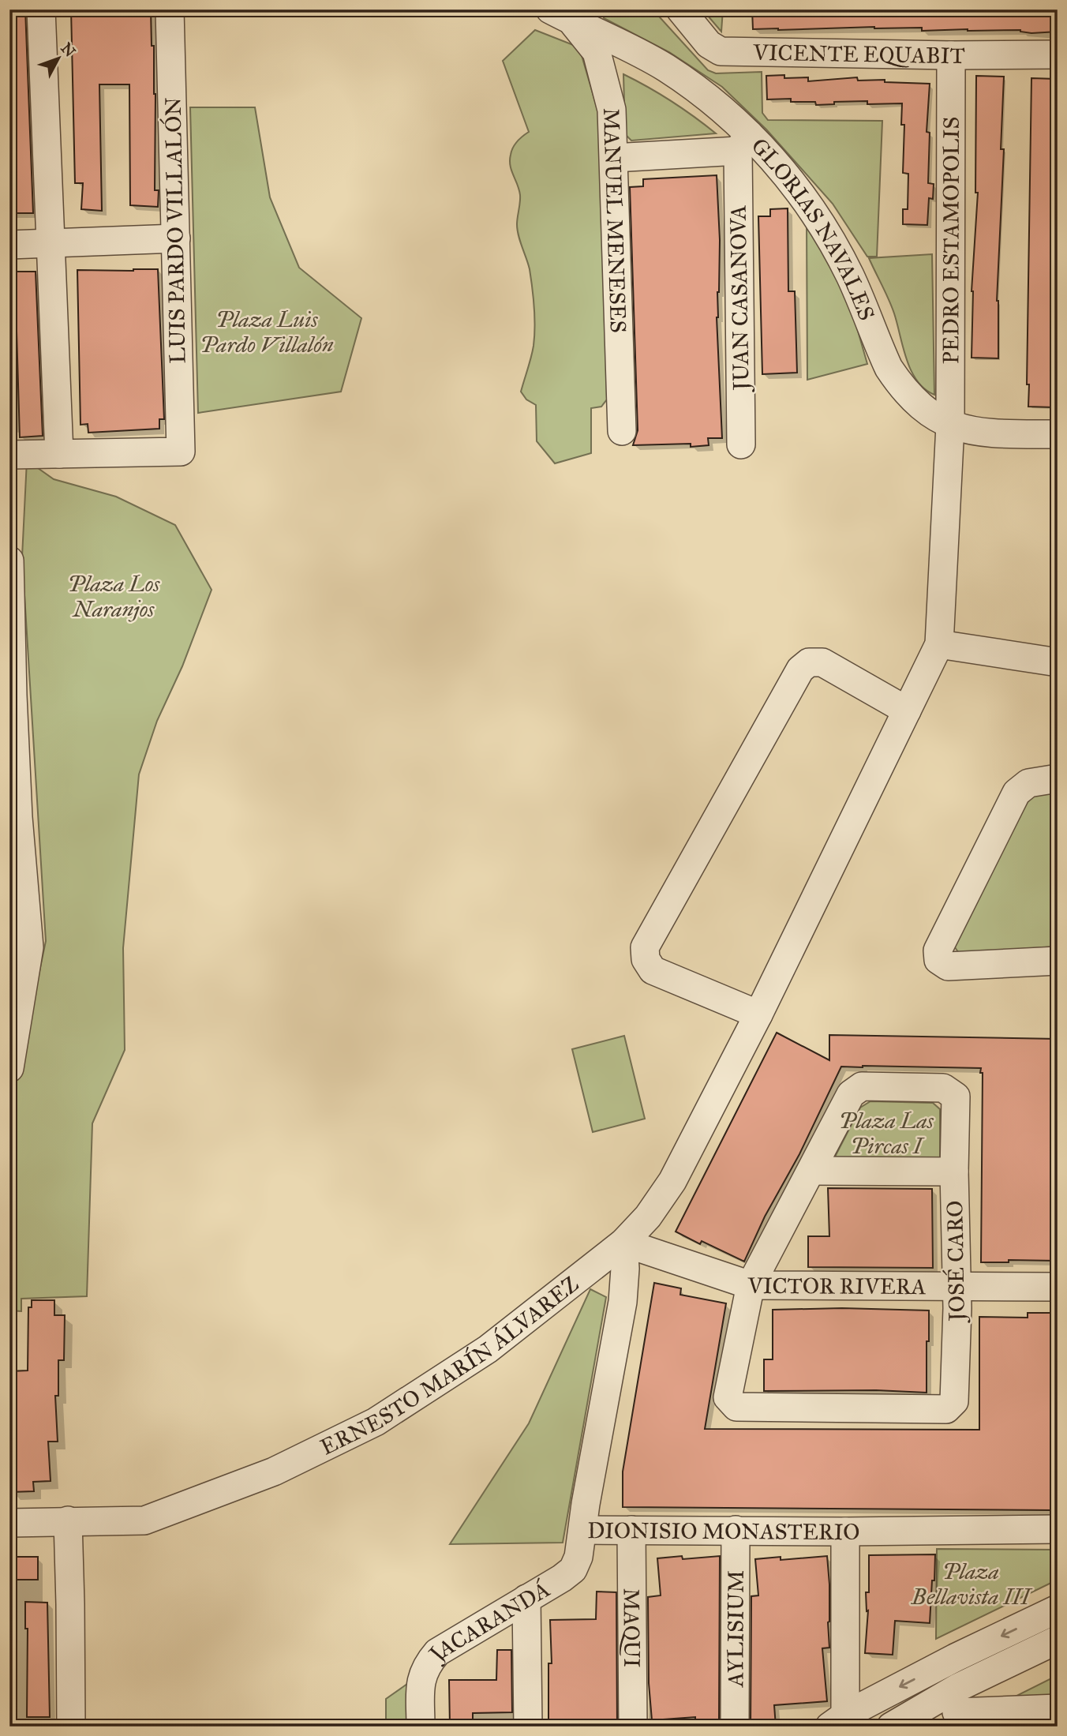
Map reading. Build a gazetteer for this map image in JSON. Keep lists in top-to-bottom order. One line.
{"streets":{"street":["VICENTE EQUABIT","MANUEL MENESES","LUIS PARDO VILLALÓN","GLORIAS NAVALES","PEDRO ESTAMOPOLIS","JUAN CASANOVA","JOSÉ CARO","VICTOR RIVERA","ERNESTO MARÍN ÁLVAREZ","DIONISIO MONASTERIO","JACARANDÁ","MAQUI","AYLISIUM"]},"crossings":[["VICENTE EQUABIT","PEDRO ESTAMOPOLIS"],["MANUEL MENESES","GLORIAS NAVALES"],["GLORIAS NAVALES","PEDRO ESTAMOPOLIS"],["GLORIAS NAVALES","JUAN CASANOVA"],["PEDRO ESTAMOPOLIS","ERNESTO MARÍN ÁLVAREZ"],["JOSÉ CARO","VICTOR RIVERA"],["VICTOR RIVERA","ERNESTO MARÍN ÁLVAREZ"],["VICTOR RIVERA","DIONISIO MONASTERIO"],["ERNESTO MARÍN ÁLVAREZ","DIONISIO MONASTERIO"],["DIONISIO MONASTERIO","JACARANDÁ"],["DIONISIO MONASTERIO","MAQUI"],["DIONISIO MONASTERIO","AYLISIUM"]],"parks":["Plaza Luis Pardo Villalón","Plaza Los Naranjos","Plaza Las Pircas I","Plaza Bellavista III"],"north":"top right"}
